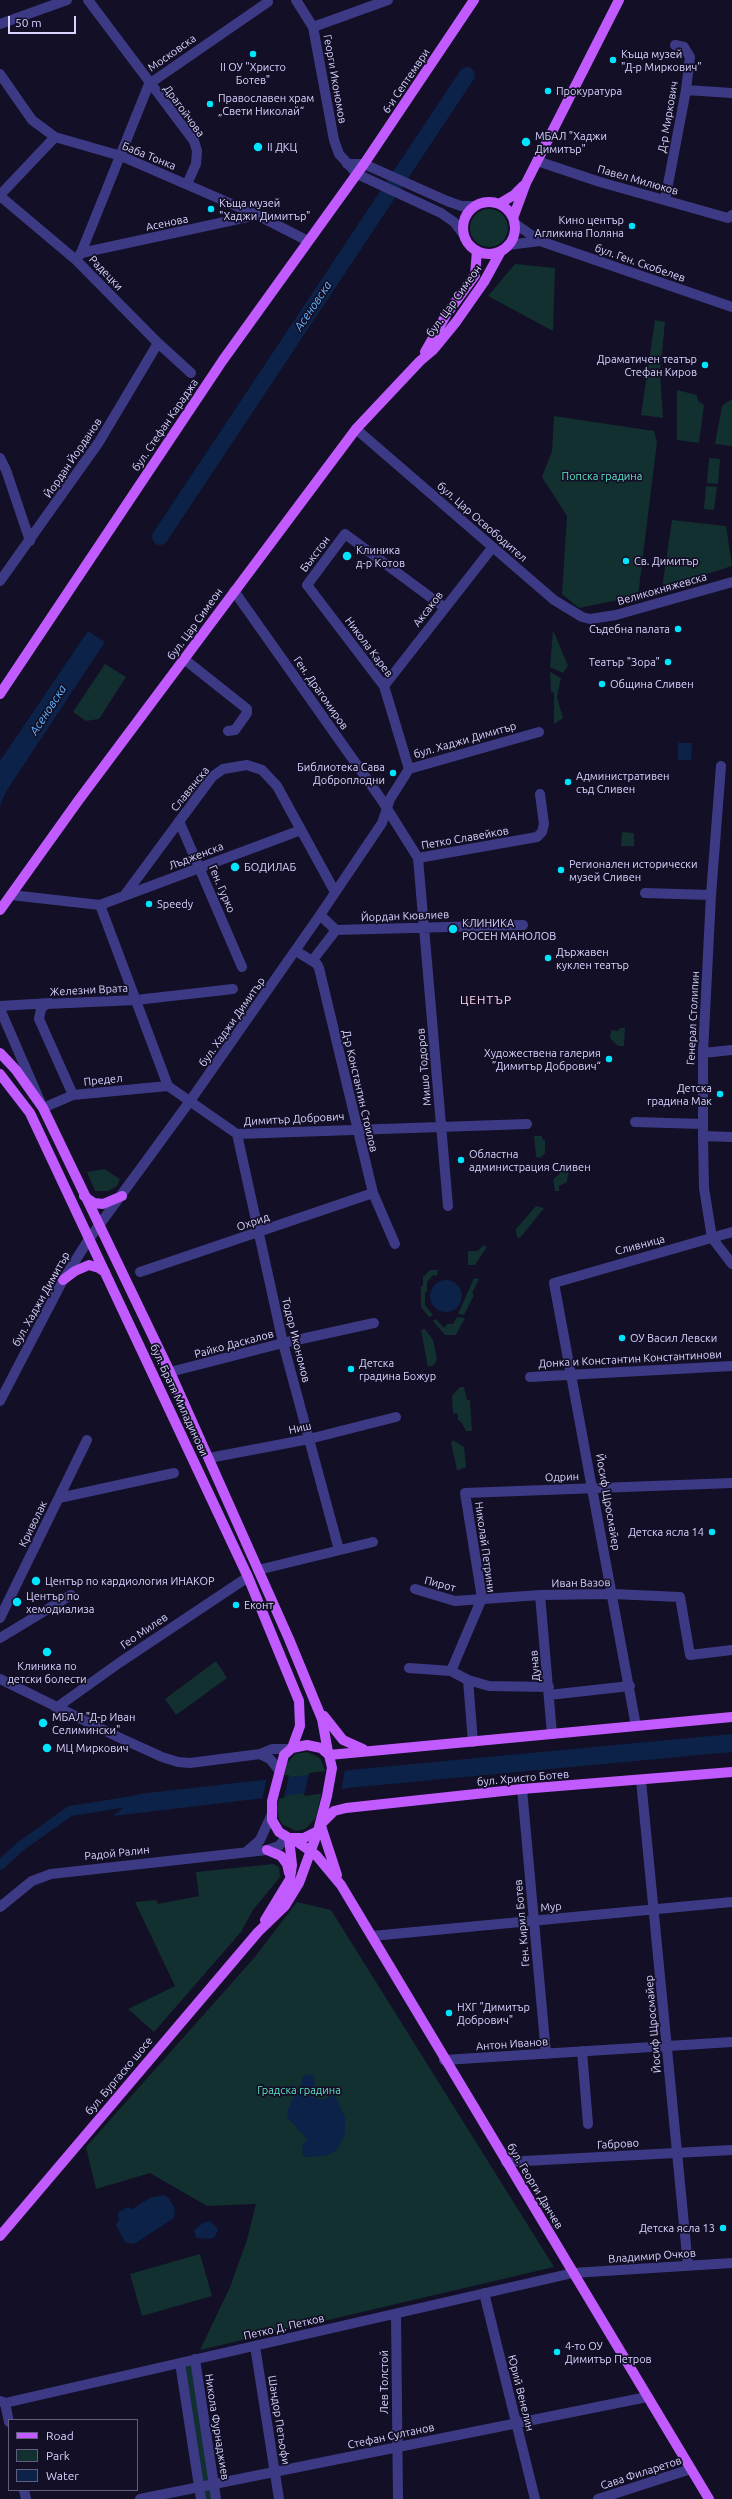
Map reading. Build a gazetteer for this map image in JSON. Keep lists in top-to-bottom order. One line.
{"streets":{"main road":["6-и Септември","бул. Цар Симеон","бул. Стефан Караджа","бул. Братя Миладинови","бул. Христо Ботев","бул. Бургаско шосе","бул. Георги Данчев"],"street":["Московска","Георги Икономов","Драгойчова","Д-р Миркович","Баба Тонка","Павел Милюков","Асенова","бул. Ген. Скобелев","Радецки","Йордан Йорданов","бул. Цар Освободител","Бъкстон","Великокняжевска","Аксаков","Никола Карев","Ген. Драгомиров","бул. Хаджи Димитър","Славянска","Петко Славейков","Лъдженска","Ген. Гурко","Йордан Кювлиев","Железни Врата","Генерал Столипин","Мишо Тодоров","Предел","Д-р Константин Стоилов","Димитър Добрович","Охрид","Сливница","Тодор Икономов","Райко Даскалов","Донка и Константин Константинови","Ниш","Одрин","Йосиф Щросмайер","Криволак","Николай Петрини","Иван Вазов","Пирот","Гео Милев","Дунав","Радой Ралин","Мур","Ген. Кирил Ботев","Антон Иванов","Габрово","Владимир Очков","Петко Д. Петков","Лев Толстой","Юрий Венелин","Шандор Петьофи","Никола Фурнаджиев","Стефан Султанов","Сава Филаретов"]},"crossings":[["Московска","Драгойчова"],["Московска","Баба Тонка"],["Московска","Асенова"],["Московска","Радецки"],["Георги Икономов","6-и Септември"],["Георги Икономов","бул. Стефан Караджа"],["6-и Септември","бул. Стефан Караджа"],["Драгойчова","Баба Тонка"],["Д-р Миркович","Павел Милюков"],["Баба Тонка","Асенова"],["Баба Тонка","бул. Стефан Караджа"],["Асенова","Радецки"],["бул. Ген. Скобелев","бул. Цар Симеон"],["Радецки","Йордан Йорданов"],["бул. Цар Симеон","бул. Цар Освободител"],["бул. Цар Симеон","Ген. Драгомиров"],["бул. Цар Освободител","Великокняжевска"],["бул. Цар Освободител","Аксаков"],["Бъкстон","Аксаков"],["Бъкстон","Никола Карев"],["Аксаков","Никола Карев"],["Никола Карев","бул. Хаджи Димитър"],["Ген. Драгомиров","бул. Хаджи Димитър"],["Ген. Драгомиров","Петко Славейков"],["бул. Хаджи Димитър","Славянска"],["бул. Хаджи Димитър","Д-р Константин Стоилов"],["бул. Хаджи Димитър","Димитър Добрович"],["бул. Хаджи Димитър","бул. Братя Миладинови"],["Славянска","Лъдженска"],["Славянска","Ген. Гурко"],["Петко Славейков","Йордан Кювлиев"],["Петко Славейков","Мишо Тодоров"],["Лъдженска","Ген. Гурко"],["Йордан Кювлиев","Мишо Тодоров"],["Железни Врата","Предел"],["Генерал Столипин","Сливница"],["Мишо Тодоров","Димитър Добрович"],["Предел","Димитър Добрович"],["Предел","бул. Братя Миладинови"],["Д-р Константин Стоилов","Димитър Добрович"],["Д-р Константин Стоилов","Охрид"],["Димитър Добрович","Тодор Икономов"],["Охрид","Тодор Икономов"],["Сливница","Йосиф Щросмайер"],["Тодор Икономов","Райко Даскалов"],["Тодор Икономов","Ниш"],["Райко Даскалов","бул. Братя Миладинови"],["Донка и Константин Константинови","Йосиф Щросмайер"],["бул. Братя Миладинови","Ниш"],["бул. Братя Миладинови","Гео Милев"],["бул. Братя Миладинови","бул. Христо Ботев"],["бул. Братя Миладинови","бул. Бургаско шосе"],["бул. Братя Миладинови","бул. Георги Данчев"],["Одрин","Йосиф Щросмайер"],["Одрин","Николай Петрини"],["Йосиф Щросмайер","Иван Вазов"],["Йосиф Щросмайер","бул. Христо Ботев"],["Йосиф Щросмайер","Мур"],["Йосиф Щросмайер","Антон Иванов"],["Йосиф Щросмайер","Габрово"],["Йосиф Щросмайер","Владимир Очков"],["Николай Петрини","Иван Вазов"],["Николай Петрини","Пирот"],["Иван Вазов","Пирот"],["Иван Вазов","Дунав"],["бул. Христо Ботев","Ген. Кирил Ботев"],["бул. Христо Ботев","бул. Бургаско шосе"],["бул. Христо Ботев","бул. Георги Данчев"],["Мур","Ген. Кирил Ботев"],["Мур","бул. Георги Данчев"],["Ген. Кирил Ботев","Антон Иванов"],["Антон Иванов","бул. Георги Данчев"],["бул. Бургаско шосе","бул. Георги Данчев"],["Габрово","бул. Георги Данчев"],["бул. Георги Данчев","Владимир Очков"],["бул. Георги Данчев","Петко Д. Петков"],["бул. Георги Данчев","Стефан Султанов"],["бул. Георги Данчев","Сава Филаретов"],["Владимир Очков","Петко Д. Петков"],["Петко Д. Петков","Лев Толстой"],["Петко Д. Петков","Юрий Венелин"],["Петко Д. Петков","Шандор Петьофи"],["Петко Д. Петков","Никола Фурнаджиев"],["Лев Толстой","Стефан Султанов"],["Юрий Венелин","Стефан Султанов"],["Шандор Петьофи","Стефан Султанов"],["Никола Фурнаджиев","Стефан Султанов"]],"districts":["ЦЕНТЪР"],"water":["Асеновска"],"parks":["Попска градина","Градска градина"],"places":["II ОУ \"Христо Ботев\"","Къща музей \"Д-р Миркович\"","Прокуратура","Православен храм „Свети Николай“","МБАЛ \"Хаджи Димитър\"","II ДКЦ","Къща музей \"Хаджи Димитър\"","Кино център Агликина Поляна","Драматичен театър Стефан Киров","Клиника д-р Котов","Св. Димитър","Съдебна палата","Театър \"Зора\"","Община Сливен","Библиотека Сава Доброплодни","Административен съд Сливен","БОДИЛАБ","Регионален исторически музей Сливен","Speedy","КЛИНИКА РОСЕН МАНОЛОВ","Държавен куклен театър","Художествена галерия ”Димитър Добрович“","Детска градина Мак","Областна администрация Сливен","ОУ Васил Левски","Детска градина Божур","Детска ясла 14","Център по кардиология ИНАКОР","Център по хемодиализа","Еконт","Клиника по детски болести","МБАЛ \"Д-р Иван Селимински\"","МЦ Миркович","НХГ \"Димитър Добрович\"","Детска ясла 13","4-то ОУ Димитър Петров"],"legend":["Road","Park","Water"],"scale_bar":"50 m"}
